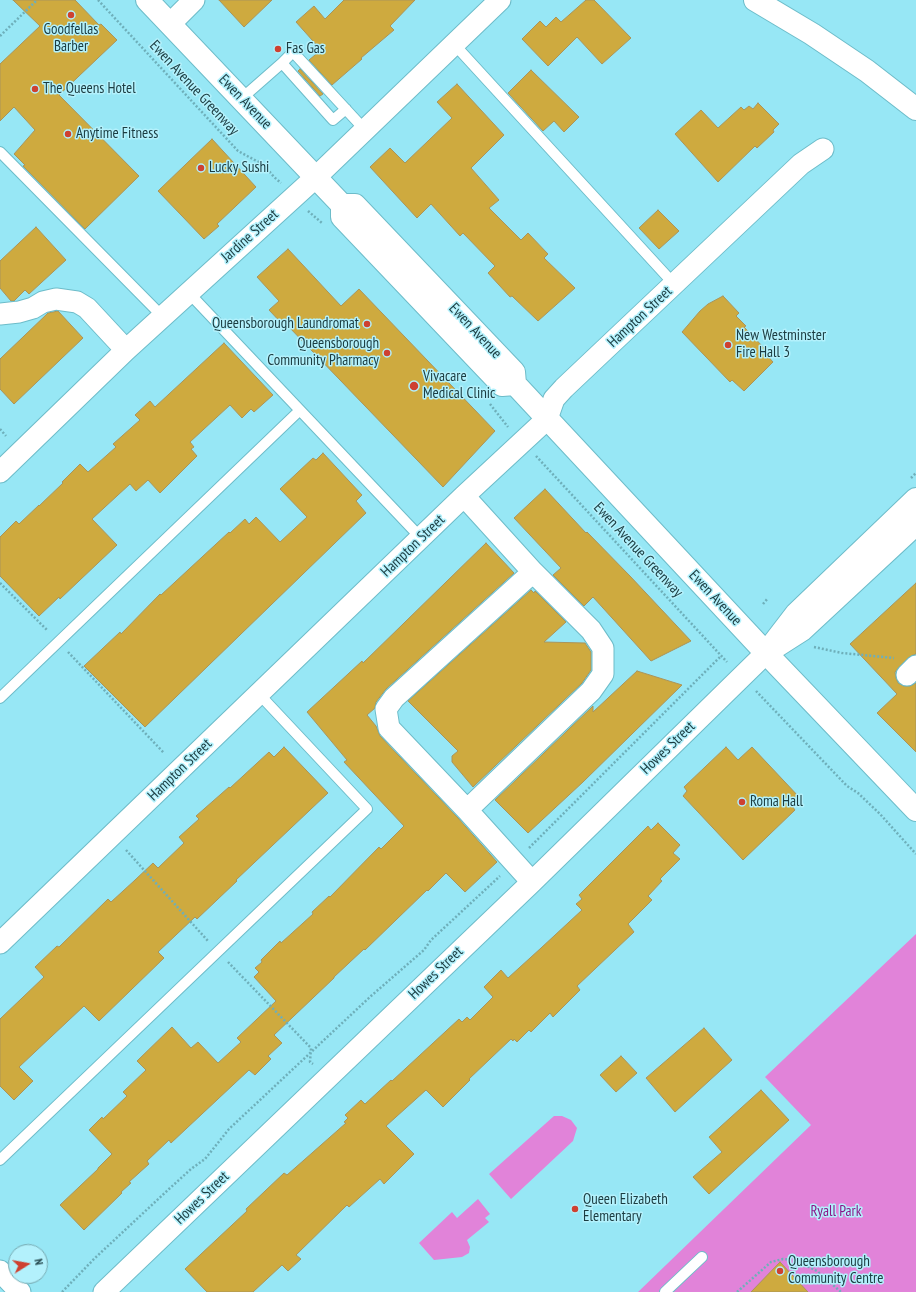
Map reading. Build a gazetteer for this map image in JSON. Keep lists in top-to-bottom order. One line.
{"streets":{"main road":["Ewen Avenue","Howes Street"],"street":["Jardine Street","Hampton Street"],"path":["Ewen Avenue Greenway"]},"crossings":[["Ewen Avenue","Jardine Street"],["Ewen Avenue","Hampton Street"],["Ewen Avenue","Howes Street"]],"parks":["Ryall Park"],"places":["Goodfellas Barber","Fas Gas","The Queens Hotel","Anytime Fitness","Lucky Sushi","Queensborough Laundromat","New Westminster Fire Hall 3","Queensborough Community Pharmacy","Vivacare Medical Clinic","Roma Hall","Queen Elizabeth Elementary","Queensborough Community Centre"],"north":"right"}
